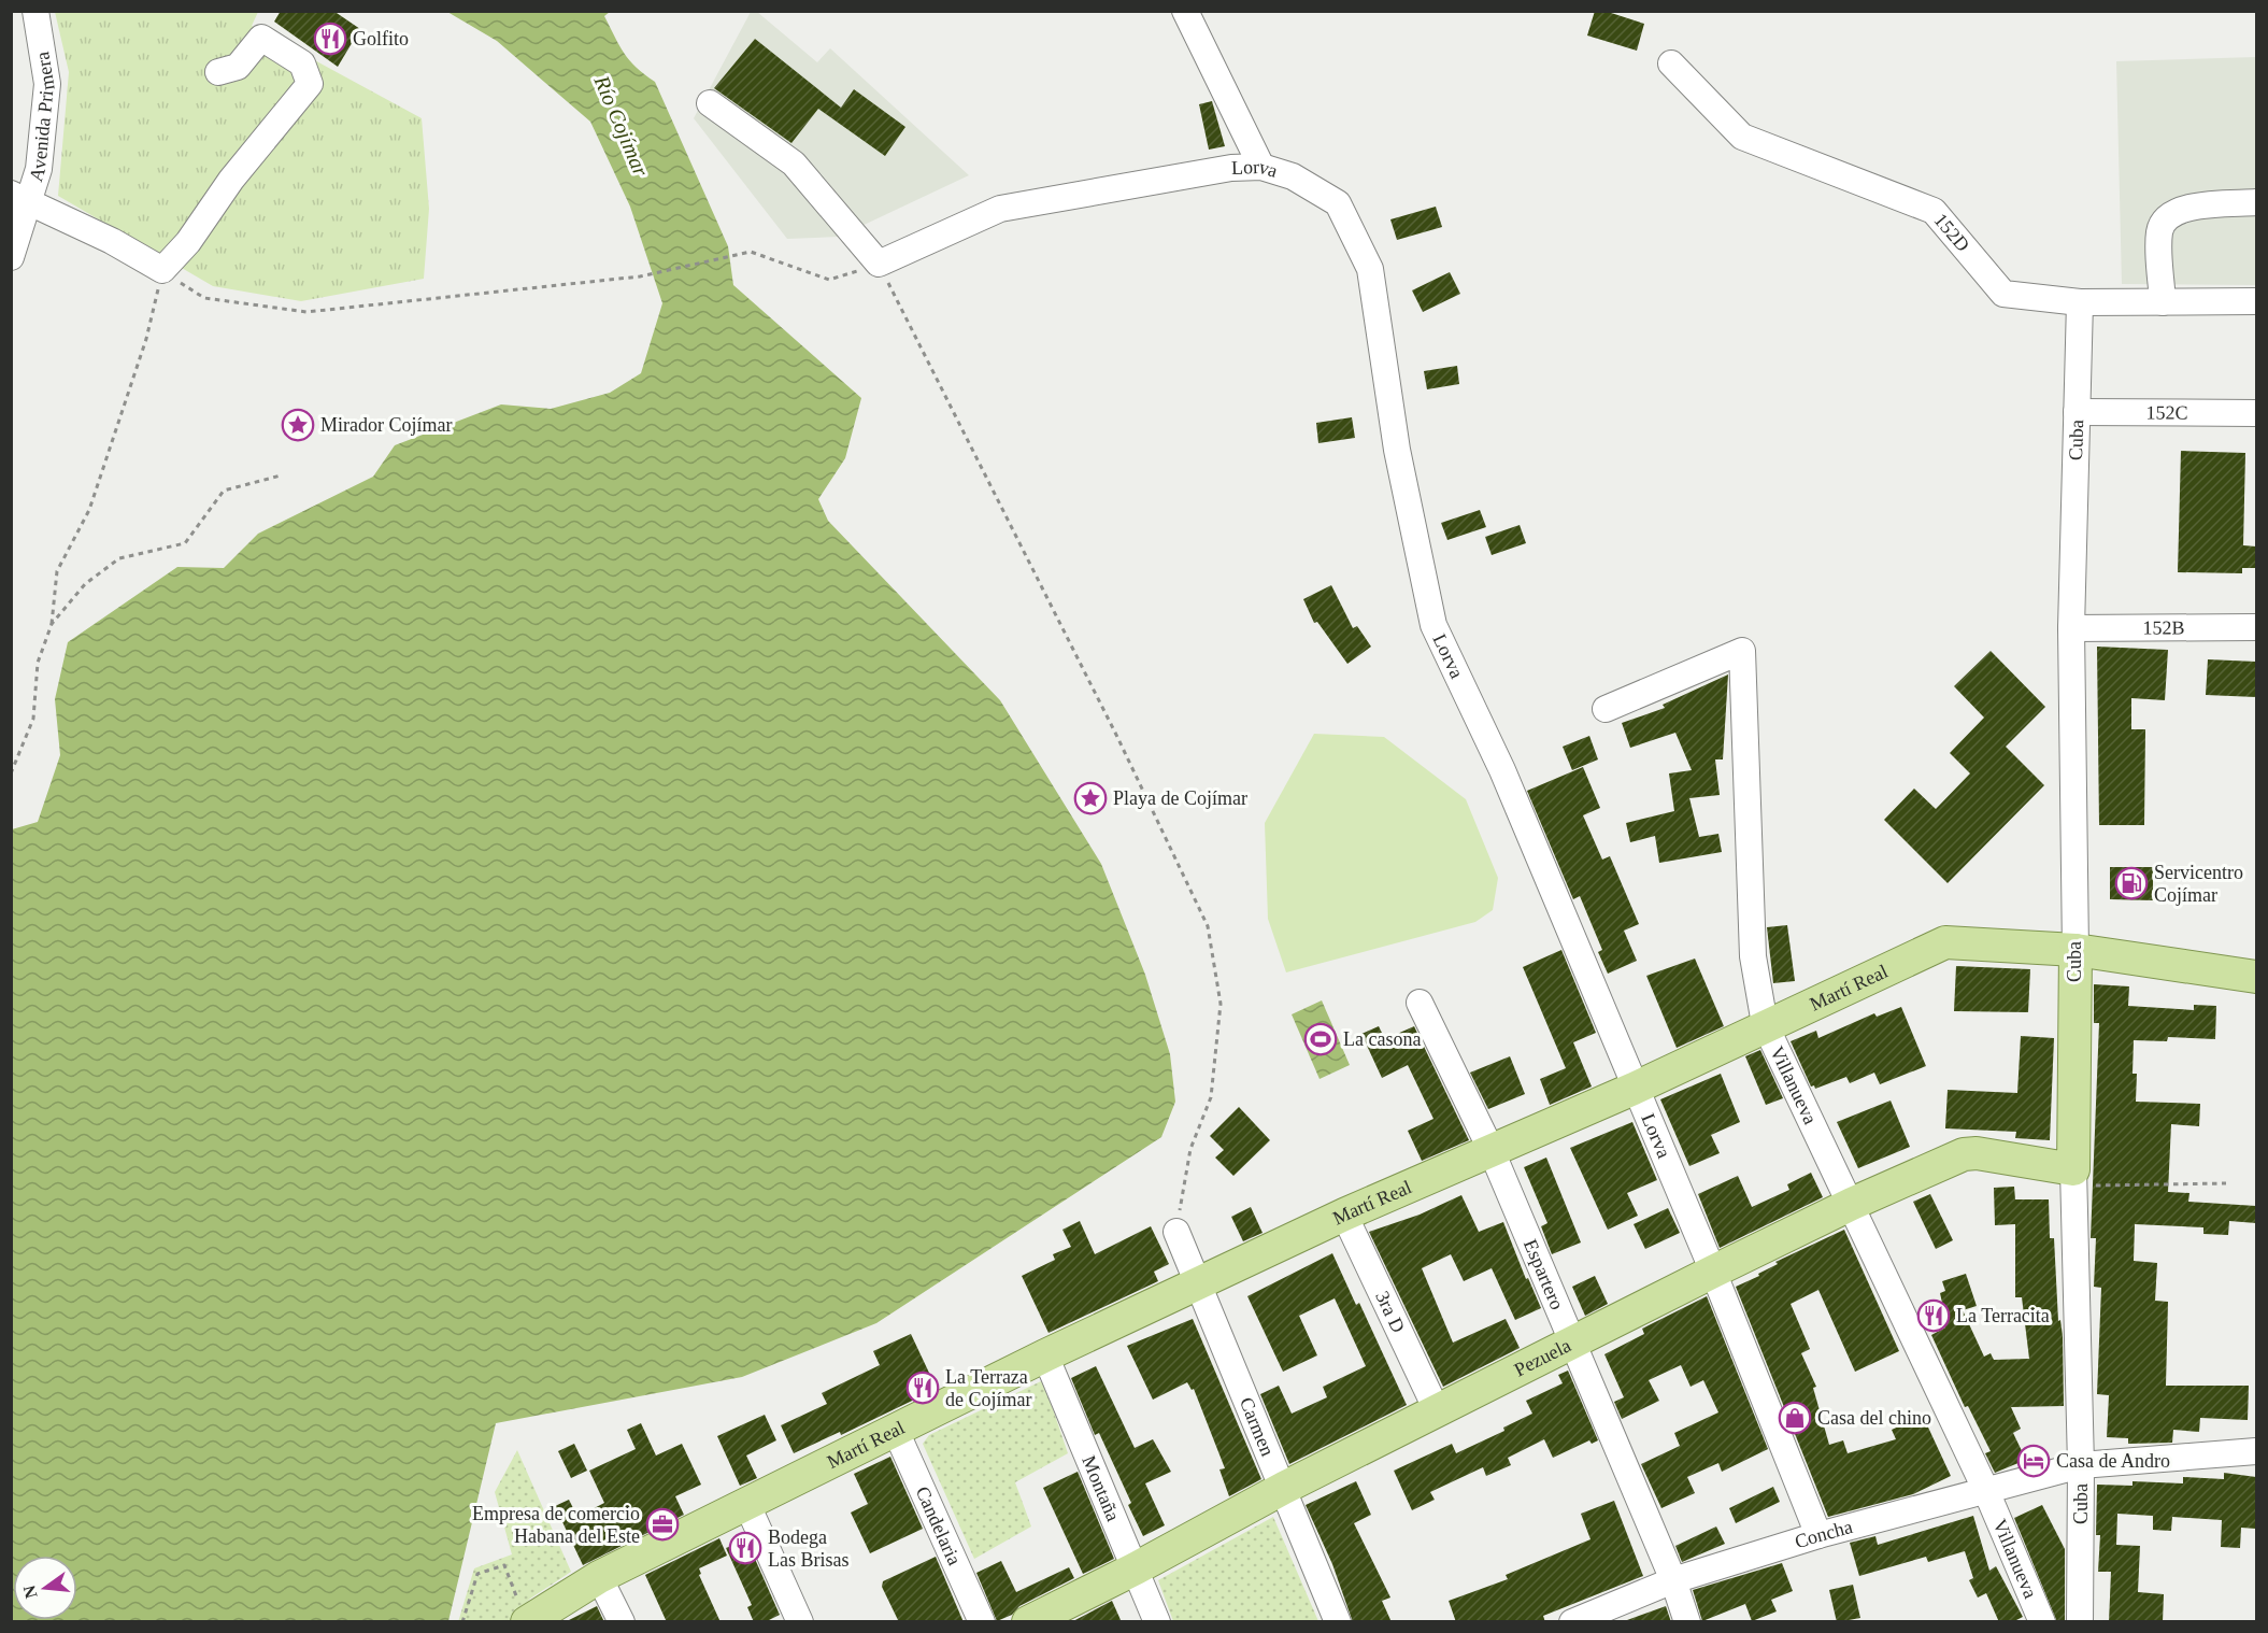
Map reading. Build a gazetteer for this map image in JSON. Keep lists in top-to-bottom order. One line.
{"streets":{"main road":["Cuba","Martí Real","Pezuela"],"street":["Avenida Primera","Lorva","152D","152C","152B","Villanueva","Espartero","3ra D","Carmen","Montaña","Candelaria","Concha"]},"crossings":[["Lorva","Martí Real"],["Lorva","Pezuela"],["Lorva","Concha"],["152D","Cuba"],["152C","Cuba"],["Cuba","152B"],["Cuba","Martí Real"],["Cuba","Pezuela"],["Cuba","Concha"],["Martí Real","Villanueva"],["Martí Real","Espartero"],["Martí Real","3ra D"],["Martí Real","Carmen"],["Martí Real","Montaña"],["Martí Real","Candelaria"],["Villanueva","Pezuela"],["Villanueva","Concha"],["Espartero","Pezuela"],["Espartero","Concha"],["3ra D","Pezuela"],["Pezuela","Carmen"],["Pezuela","Montaña"]],"water":["Río Cojímar"],"places":{"restaurant":["Golfito","La Terracita","La Terraza de Cojímar","Bodega Las Brisas"],"place":["Mirador Cojímar","Playa de Cojímar"],"fuel station":["Servicentro Cojímar"],"sports":["La casona"],"shop":["Casa del chino"],"hotel":["Casa de Andro"],"office":["Empresa de comercio Habana del Este"]},"north":"left"}
